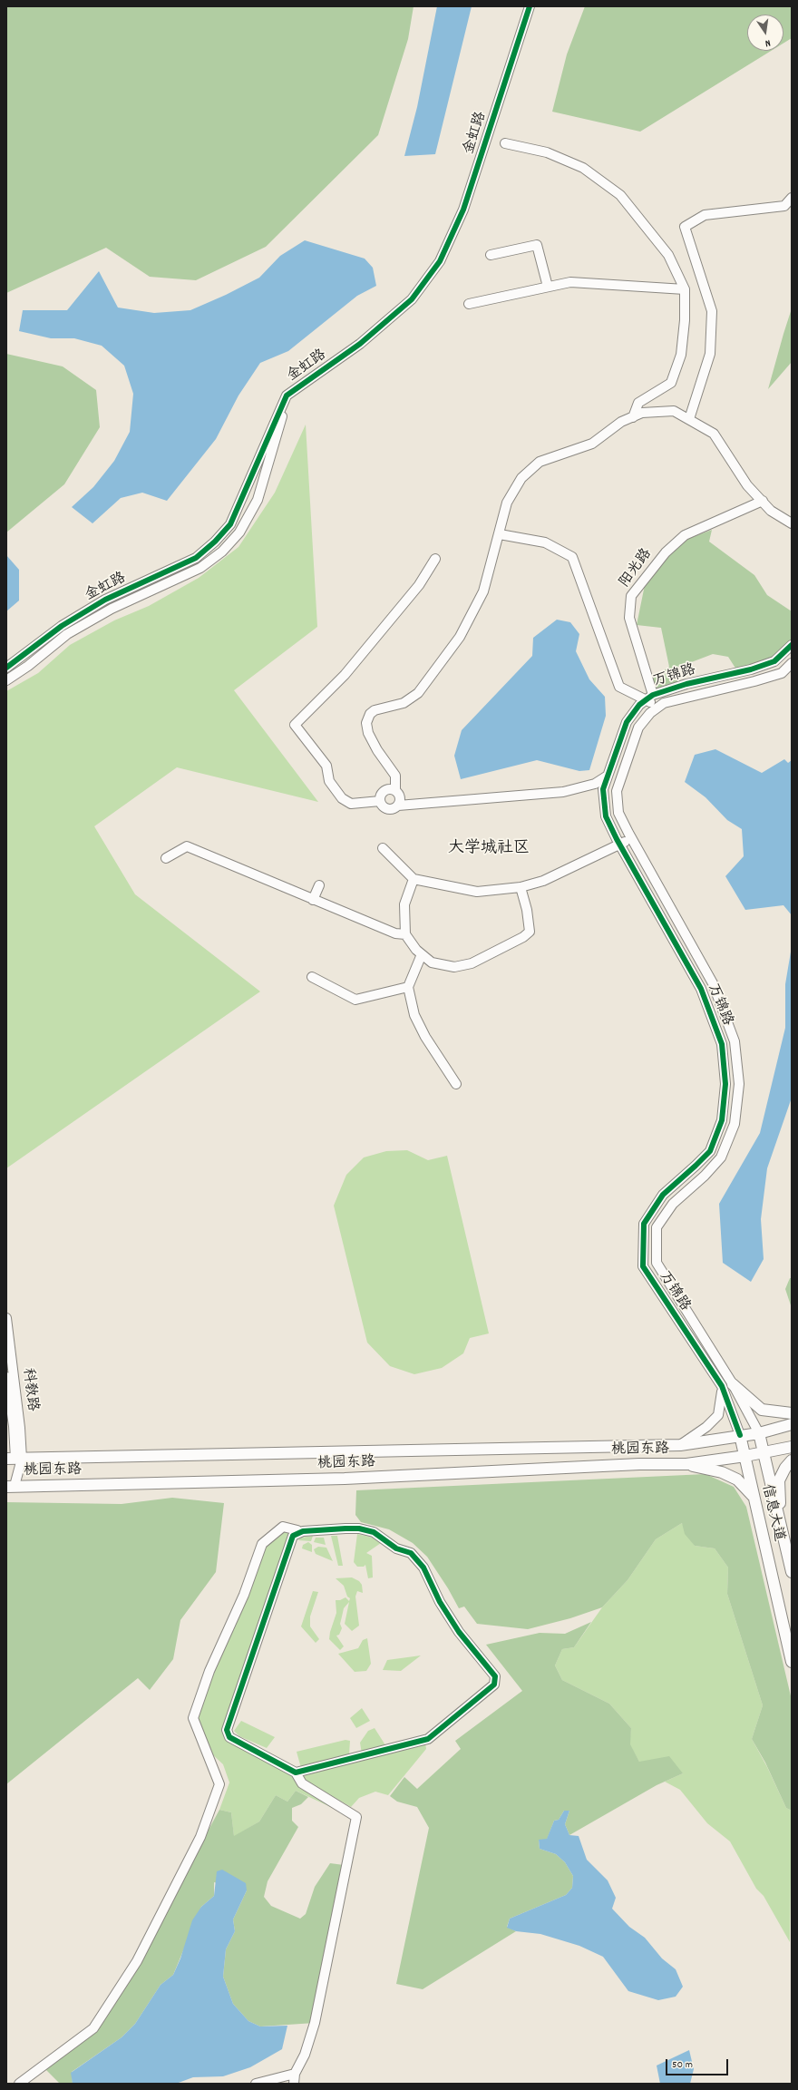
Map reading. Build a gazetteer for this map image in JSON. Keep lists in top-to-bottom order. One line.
{"streets":{"main road":["桃园东路","信息大道"],"street":["金虹路","阳光路","万锦路","科教路"]},"crossings":[["阳光路","万锦路"],["万锦路","桃园东路"],["万锦路","信息大道"],["科教路","桃园东路"],["桃园东路","信息大道"]],"districts":["大学城社区"],"scale_bar":"50 m","north":"bottom"}
